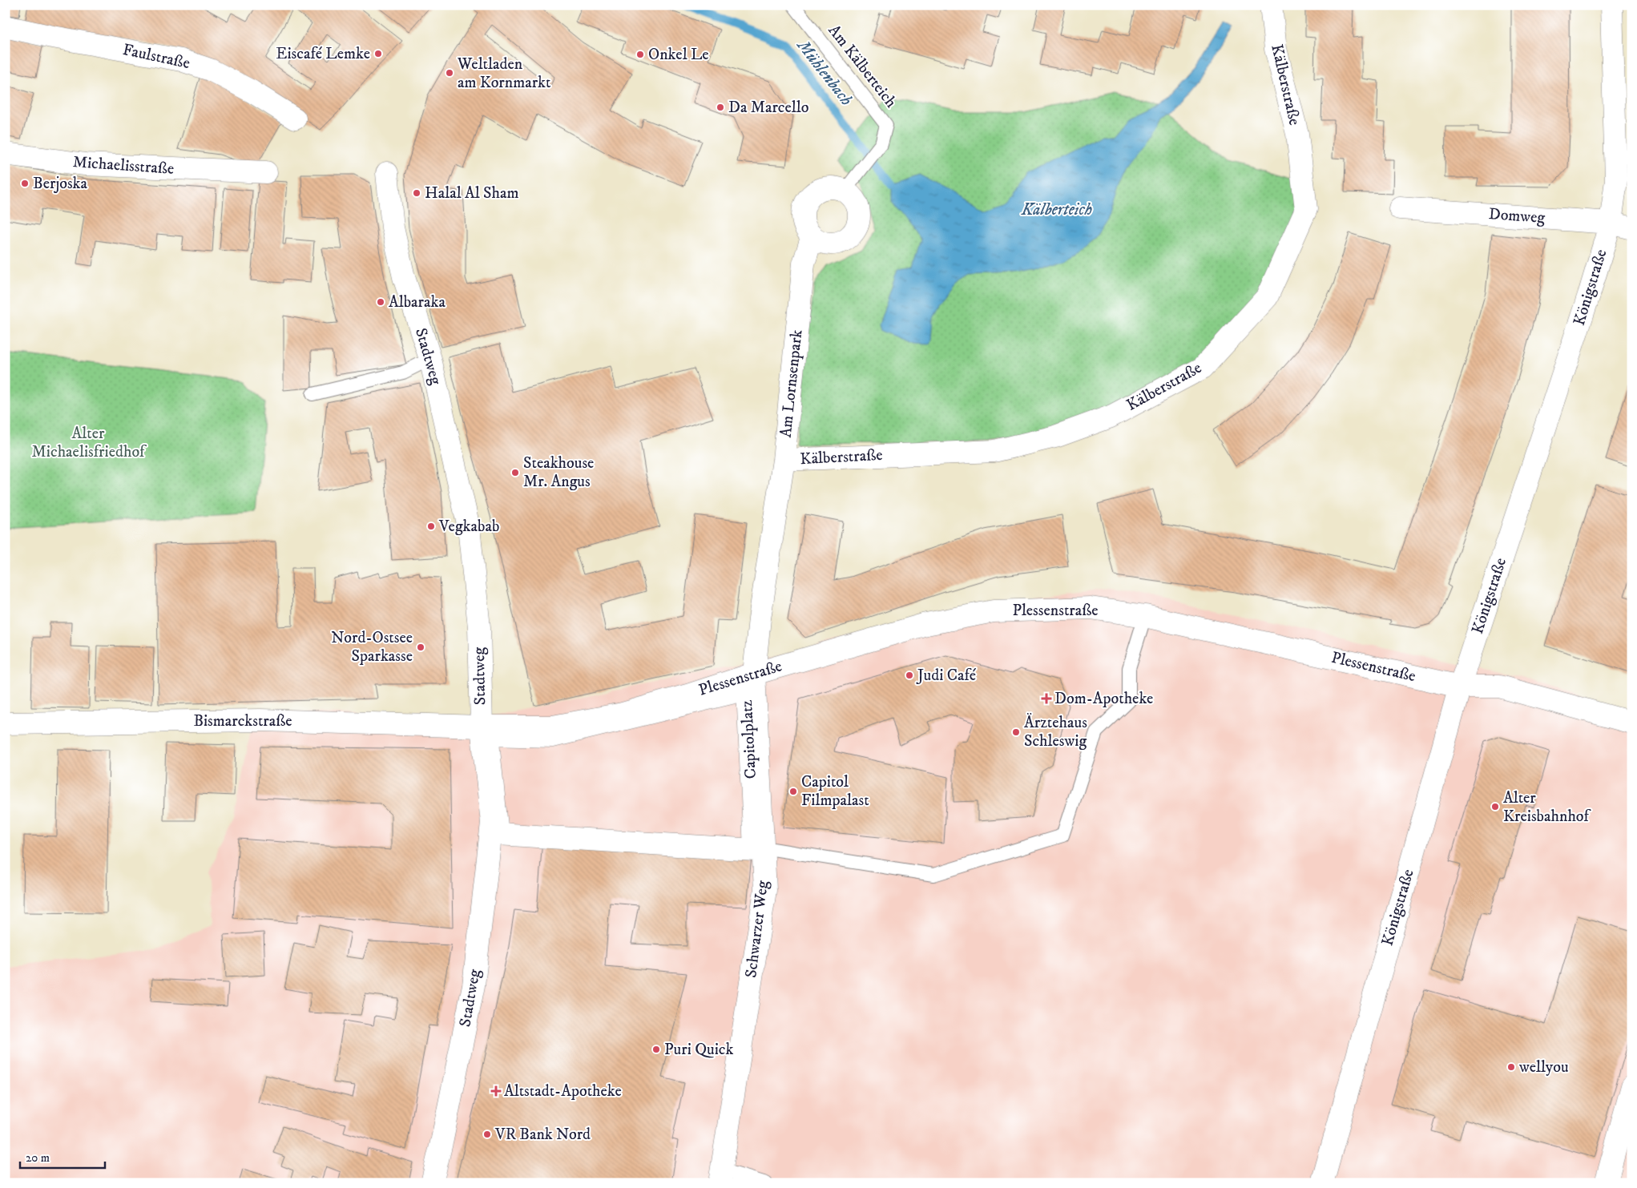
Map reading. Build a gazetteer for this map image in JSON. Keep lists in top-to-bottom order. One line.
{"streets":{"street":["Faulstraße","Kälberstraße","Michaelisstraße","Domweg","Königstraße","Stadtweg","Am Lornsenpark","Plessenstraße","Bismarckstraße","Capitolplatz","Schwarzer Weg"],"lane":["Am Kälberteich"]},"crossings":[["Am Kälberteich","Am Lornsenpark"],["Kälberstraße","Am Lornsenpark"],["Domweg","Königstraße"],["Königstraße","Plessenstraße"],["Stadtweg","Plessenstraße"],["Stadtweg","Bismarckstraße"],["Am Lornsenpark","Plessenstraße"],["Am Lornsenpark","Schwarzer Weg"],["Plessenstraße","Bismarckstraße"],["Plessenstraße","Schwarzer Weg"]],"water":["Mühlenbach","Kälberteich"],"parks":["Alter Michaelisfriedhof"],"places":{"other":["Eiscafé Lemke","Onkel Le","Weltladen am Kornmarkt","Da Marcello","Berjoska","Halal Al Sham","Albaraka","Steakhouse Mr. Angus","Vegkabab","Nord-Ostsee Sparkasse","Judi Café","Ärztehaus Schleswig","Capitol Filmpalast","Alter Kreisbahnhof","Puri Quick","wellyou","VR Bank Nord"],"health":["Dom-Apotheke","Altstadt-Apotheke"]},"scale_bar":"20 m"}
